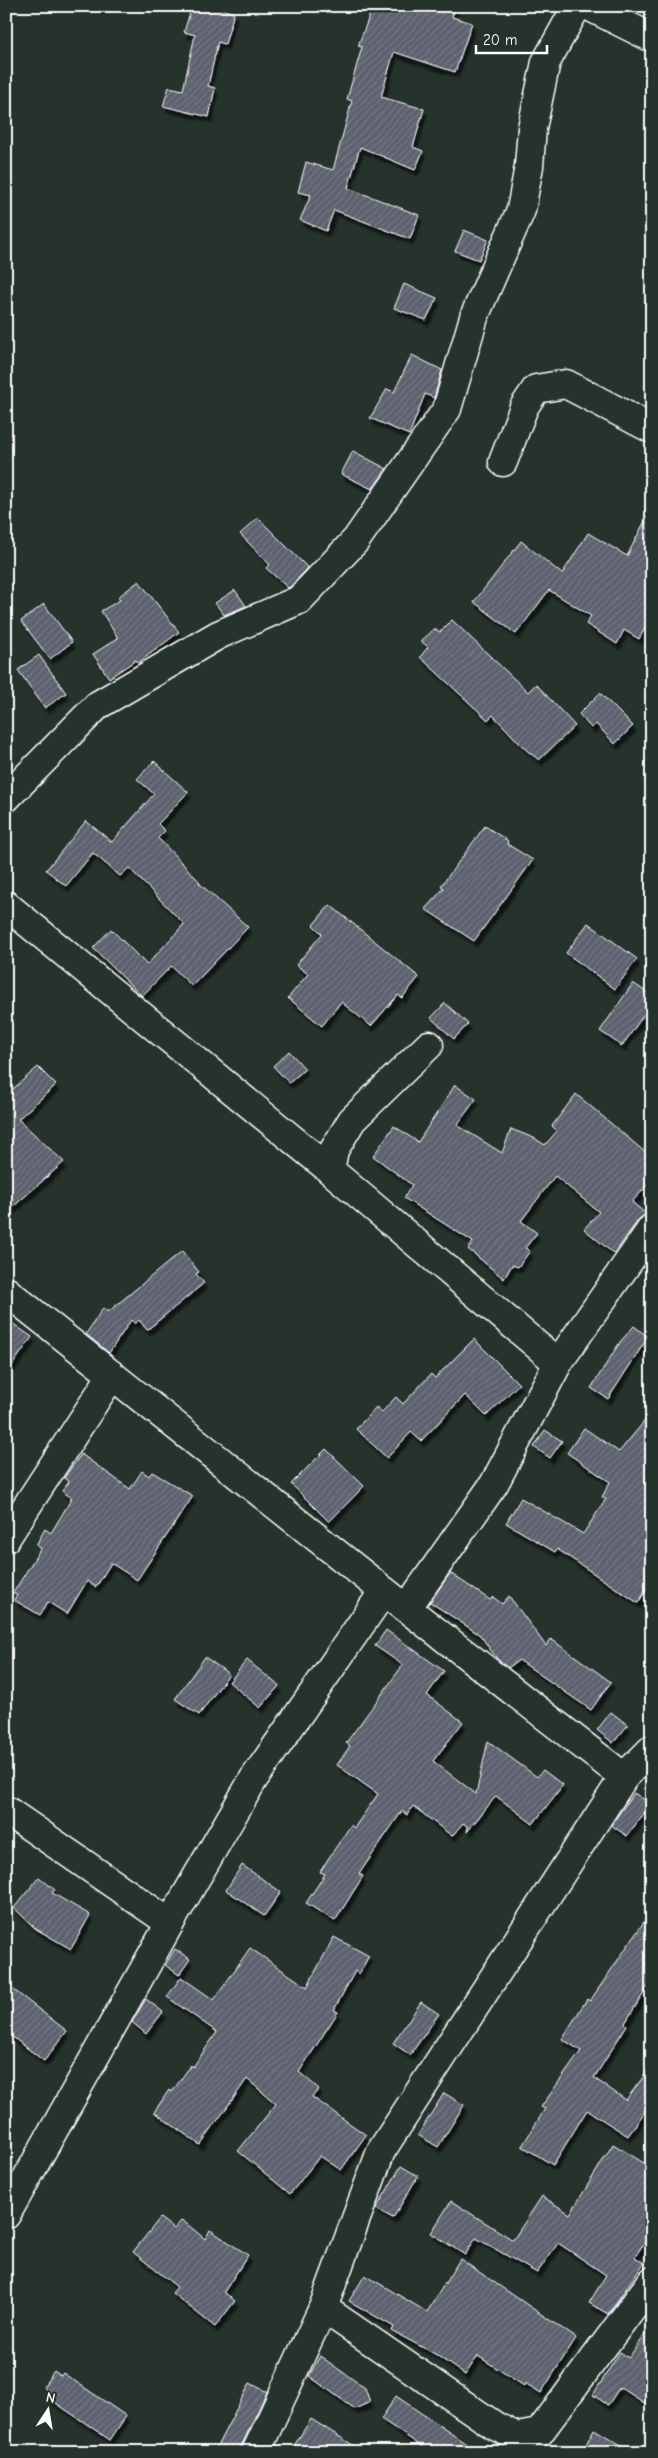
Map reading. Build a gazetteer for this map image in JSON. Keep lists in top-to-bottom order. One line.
{"scale_bar":"20 m","north":"top"}
